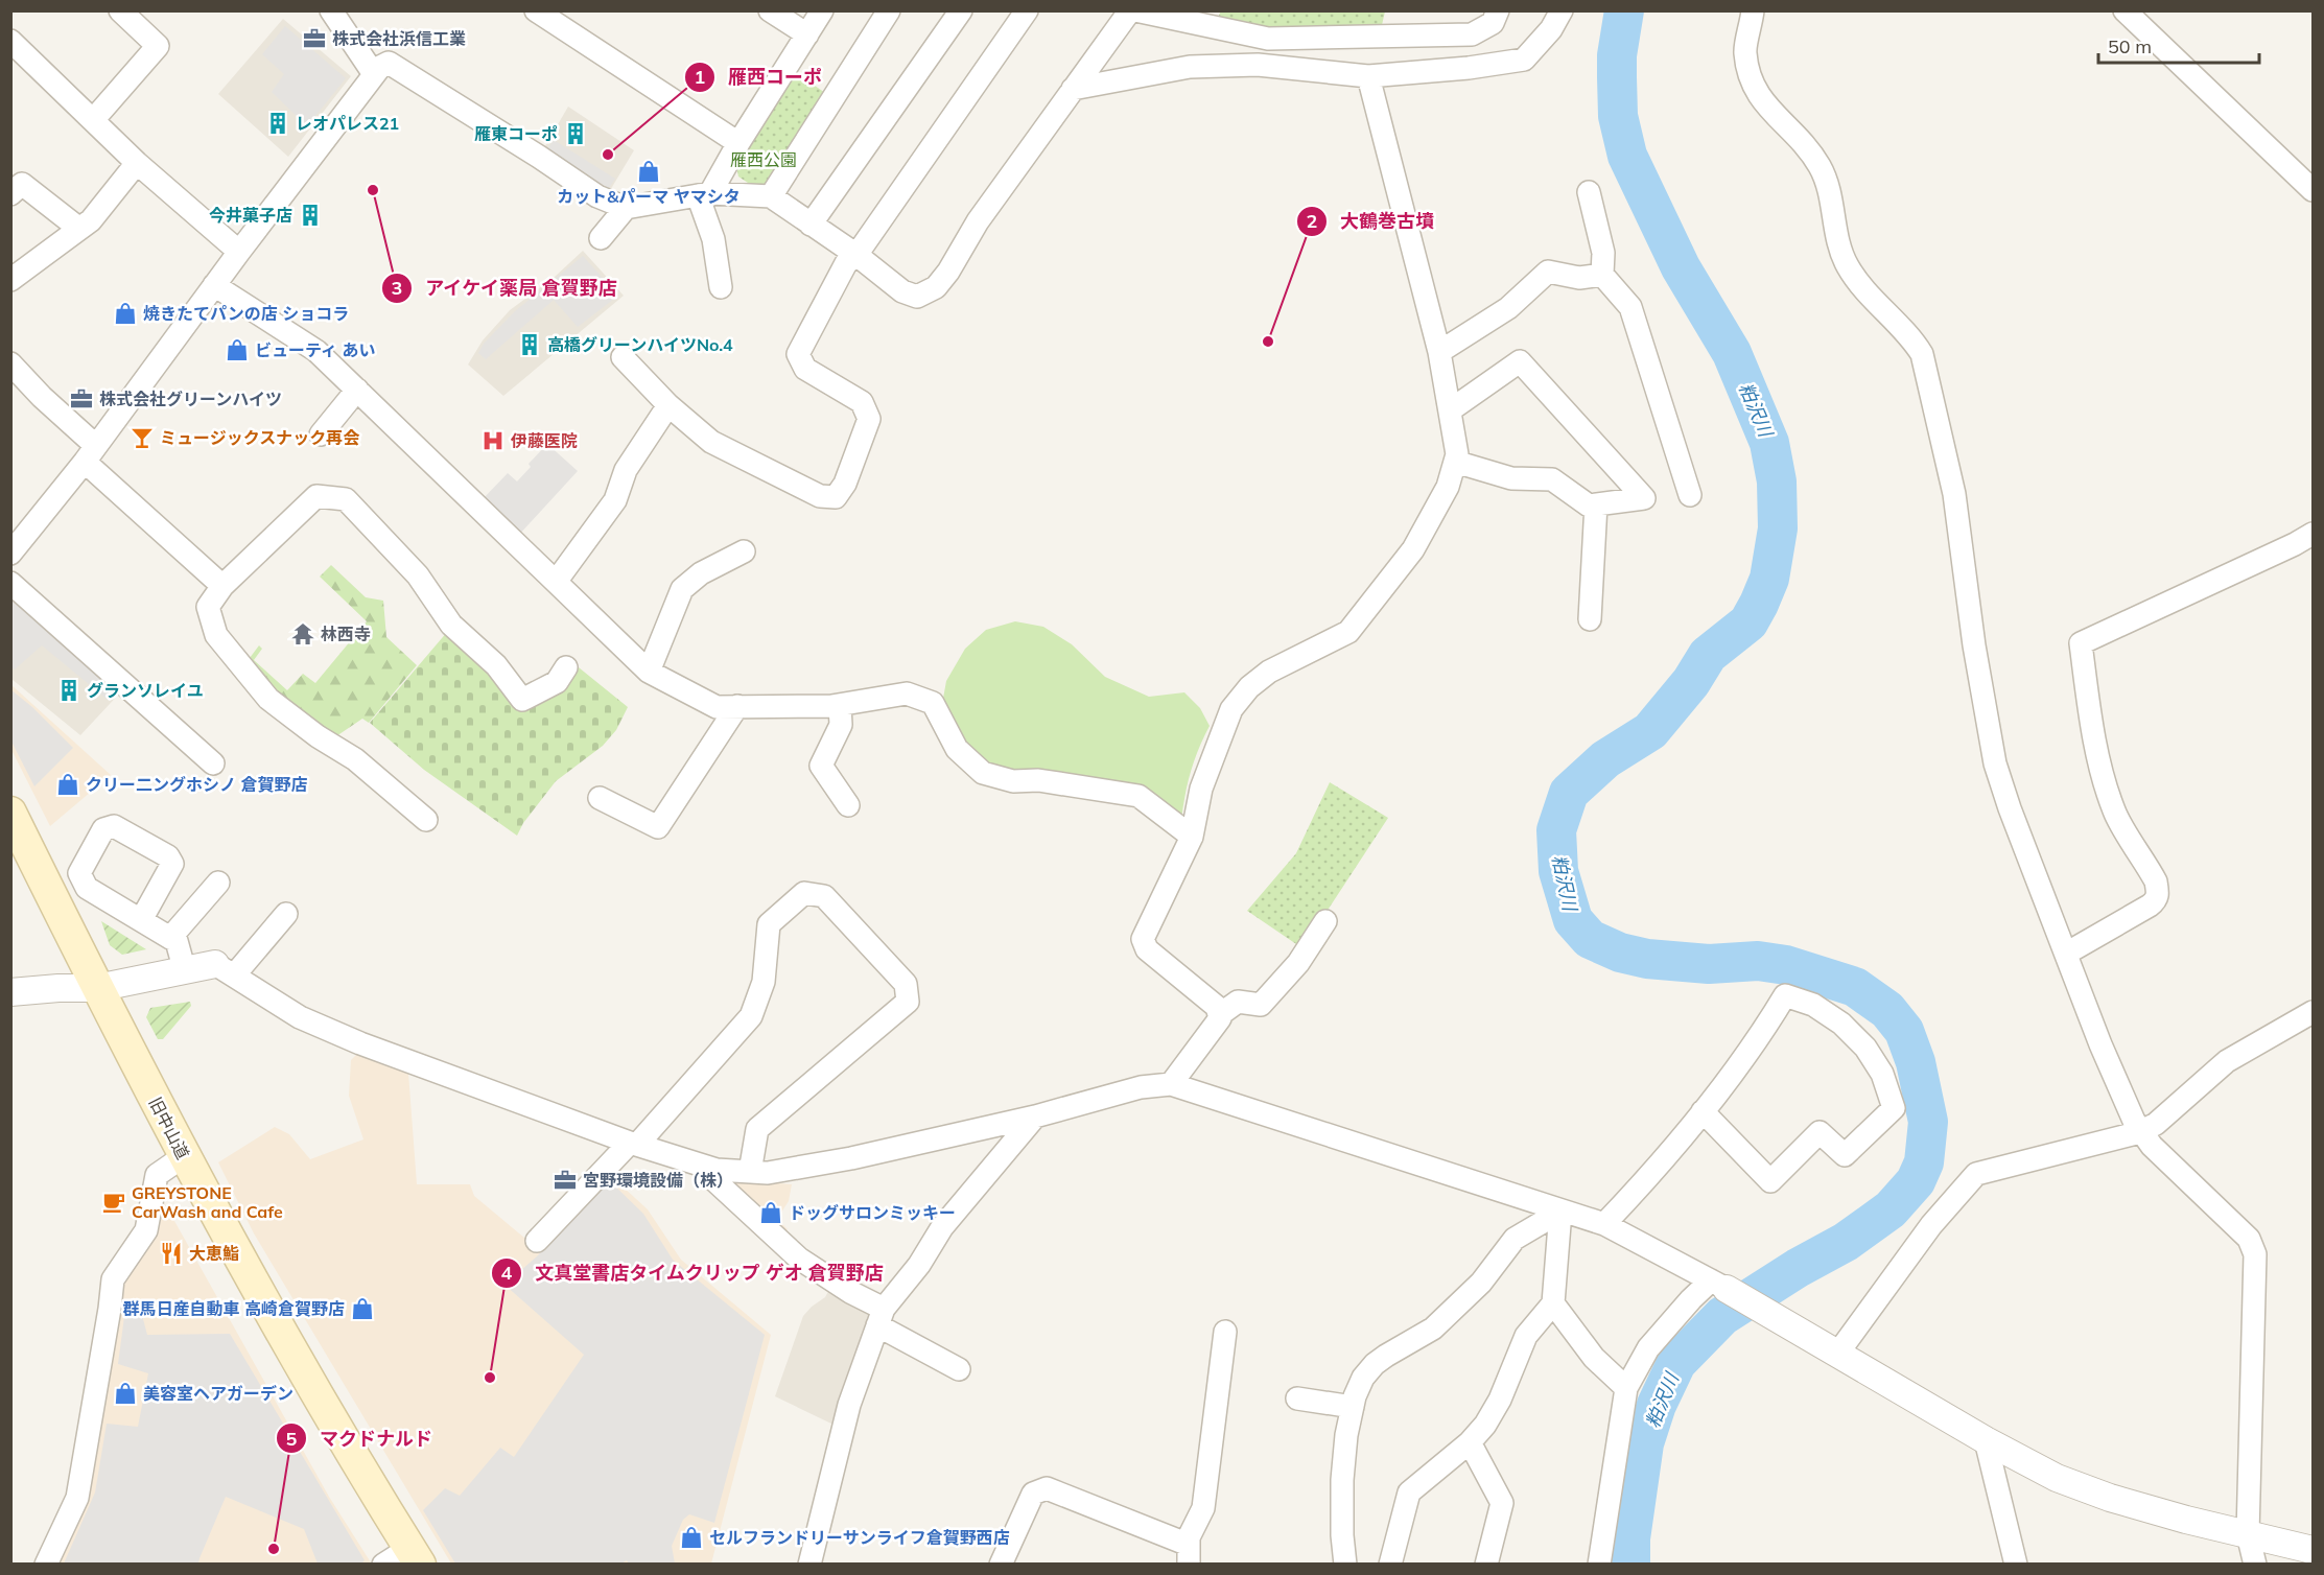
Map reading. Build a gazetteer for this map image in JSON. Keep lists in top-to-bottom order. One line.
{"streets":{"main road":["旧中山道"]},"water":["粕沢川"],"parks":["雁西公園"],"places":{"office":["株式会社浜信工業","株式会社グリーンハイツ","宮野環境設備（株）"],"building":["レオパレス21","雁東コーポ","今井菓子店","高橋グリーンハイツNo.4","グランソレイユ"],"other":["雁西コーポ","アイケイ薬局 倉賀野店","大鶴巻古墳","文真堂書店タイムクリップ ゲオ 倉賀野店","マクドナルド"],"shop":["カット&パーマ ヤマシタ","焼きたてパンの店 ショコラ","ビューティ あい","クリー二ングホシノ 倉賀野店","ドッグサロンミッキー","群馬日産自動車 高崎倉賀野店","美容室ヘアガーデン","セルフランドリーサンライフ倉賀野西店"],"bar":["ミュージックスナック再会"],"hospital":["伊藤医院"],"temple":["林西寺"],"cafe":["GREYSTONE CarWash and Cafe"],"restaurant":["大恵鮨"]},"scale_bar":"50 m"}
